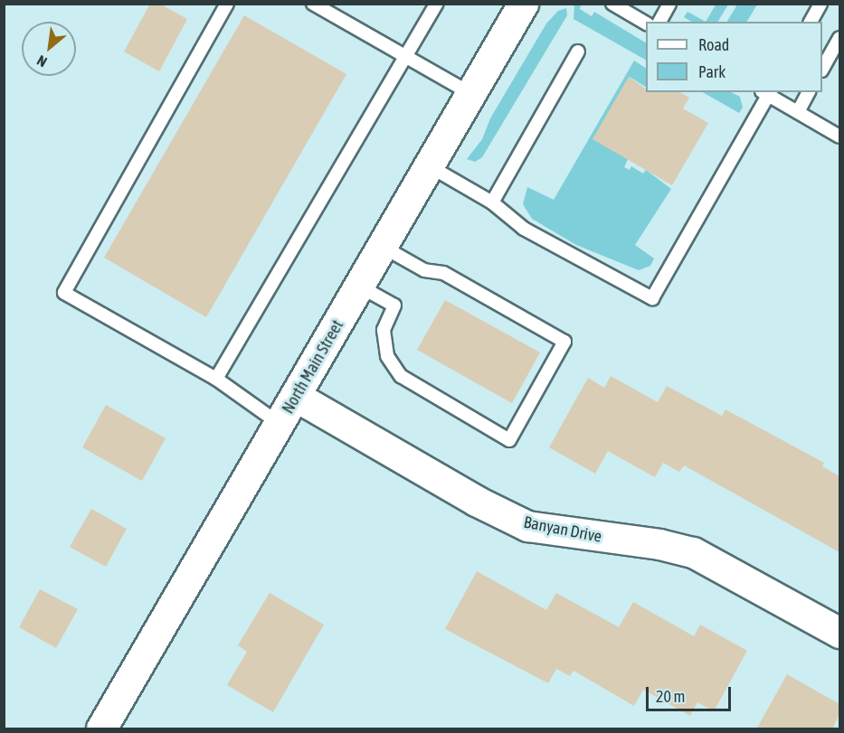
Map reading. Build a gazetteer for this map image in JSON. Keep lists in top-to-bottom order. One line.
{"streets":{"main road":["North Main Street","Banyan Drive"]},"crossings":[["North Main Street","Banyan Drive"]],"legend":["Road","Park"],"scale_bar":"20 m","north":"bottom left"}
